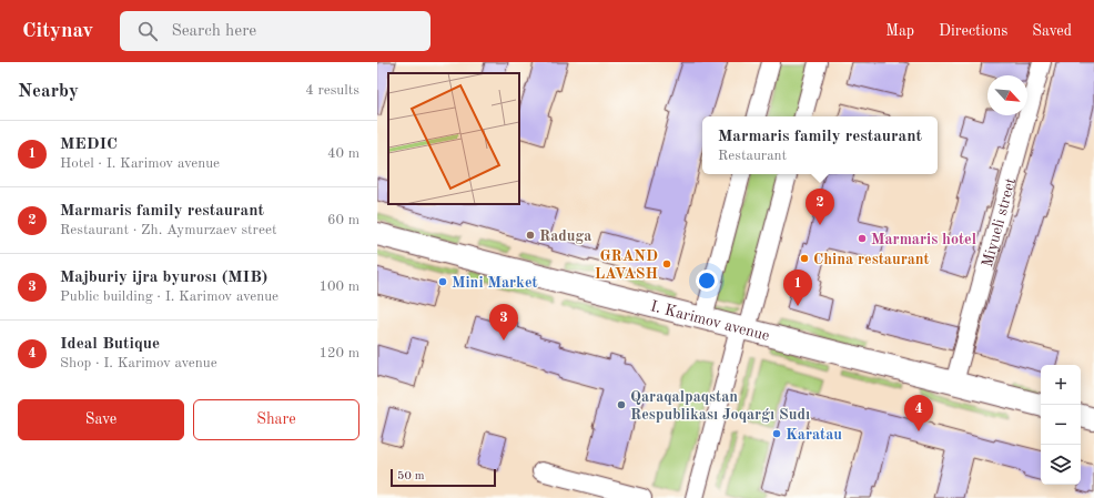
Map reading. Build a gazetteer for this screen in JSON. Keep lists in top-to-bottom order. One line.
{"streets":{"main road":["I. Karimov avenue"],"street":["Miyueli street"]},"crossings":[["Miyueli street","I. Karimov avenue"]],"places":["Raduga","Marmaris hotel","China restaurant","GRAND LAVASH","Mini Market","Qaraqalpaqstan Respublikası Joqarǵı Sudı","Karatau"],"scale_bar":"50 m","north":"bottom right","page":{"header":"Citynav","search":"Search here","nav":["Map","Directions","Saved"],"heading":["Nearby","4 results"],"popup":["Marmaris family restaurant","Restaurant"],"list":[{"mark":"1","name":"MEDIC","note":"Hotel · I. Karimov avenue","value":"40 m"},{"mark":"2","name":"Marmaris family restaurant","note":"Restaurant · Zh. Aymurzaev street","value":"60 m"},{"mark":"3","name":"Majburiy ijra byurosı (MIB)","note":"Public building · I. Karimov avenue","value":"100 m"},{"mark":"4","name":"Ideal Butique","note":"Shop · I. Karimov avenue","value":"120 m"}],"pins":["2","1","3","4"],"map_buttons":["+","−"],"buttons":["Save","Share"],"scale":"50 m"}}
